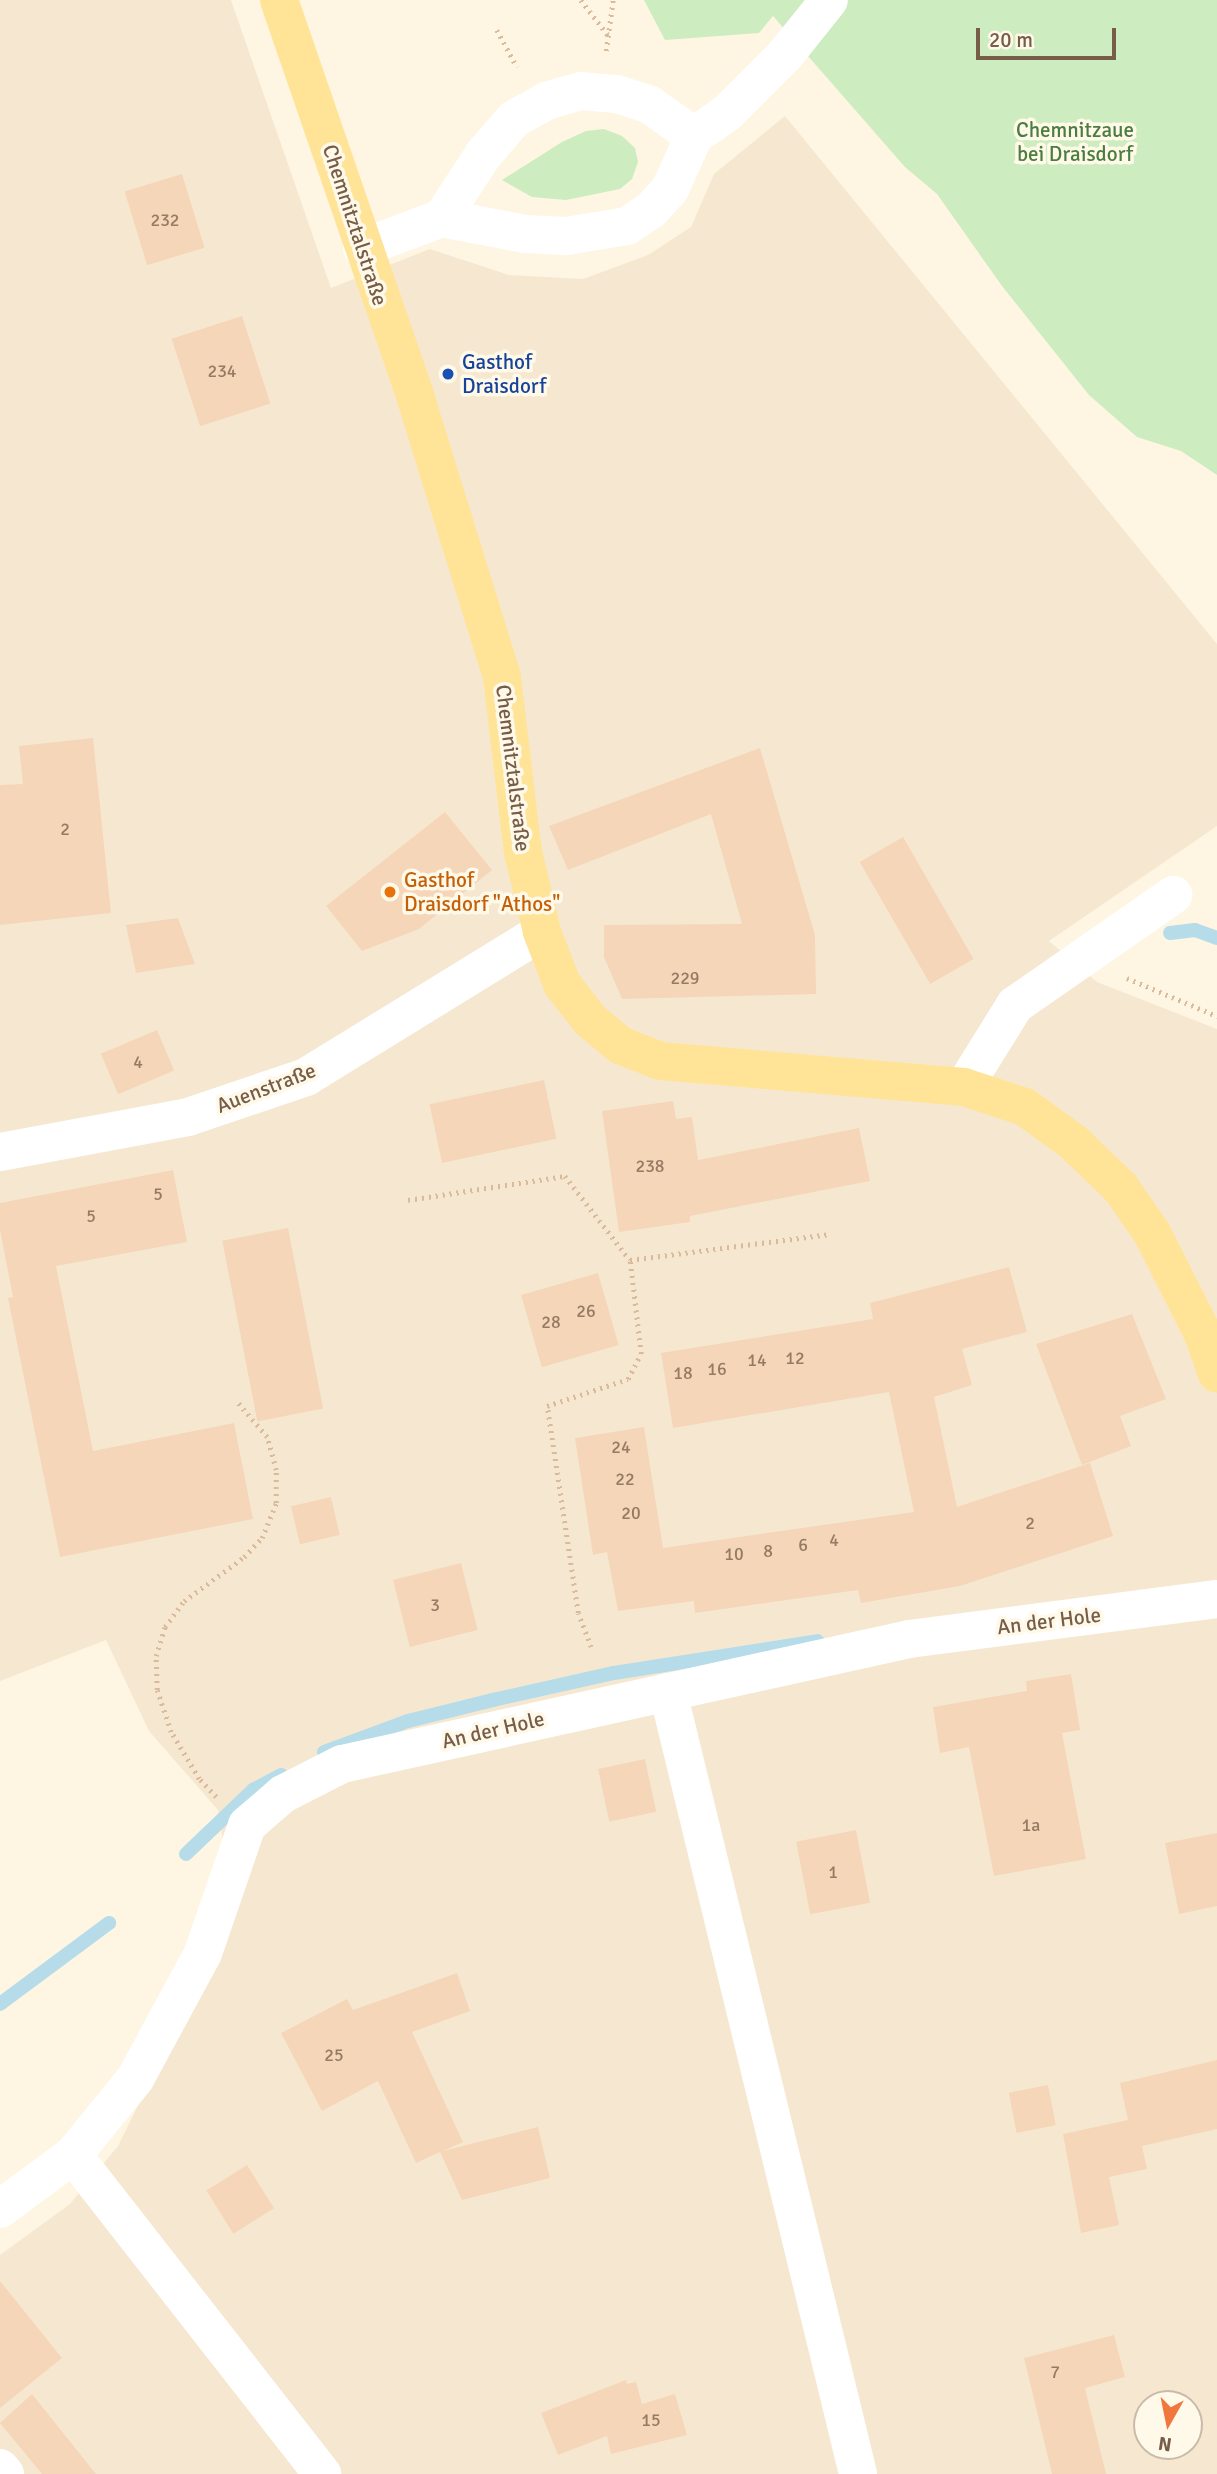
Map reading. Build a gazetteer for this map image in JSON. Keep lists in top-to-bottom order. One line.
{"streets":{"main road":["Chemnitztalstraße"],"street":["Auenstraße","An der Hole"]},"crossings":[["Chemnitztalstraße","Auenstraße"]],"parks":["Chemnitzaue bei Draisdorf"],"places":["Gasthof Draisdorf","Gasthof Draisdorf \"Athos\""],"house_numbers":["232","234","2","229","4","238","5","5","26","28","12","14","16","18","24","22","20","2","4","6","8","10","3","1a","1","25","7","15"],"scale_bar":"20 m","north":"bottom"}
